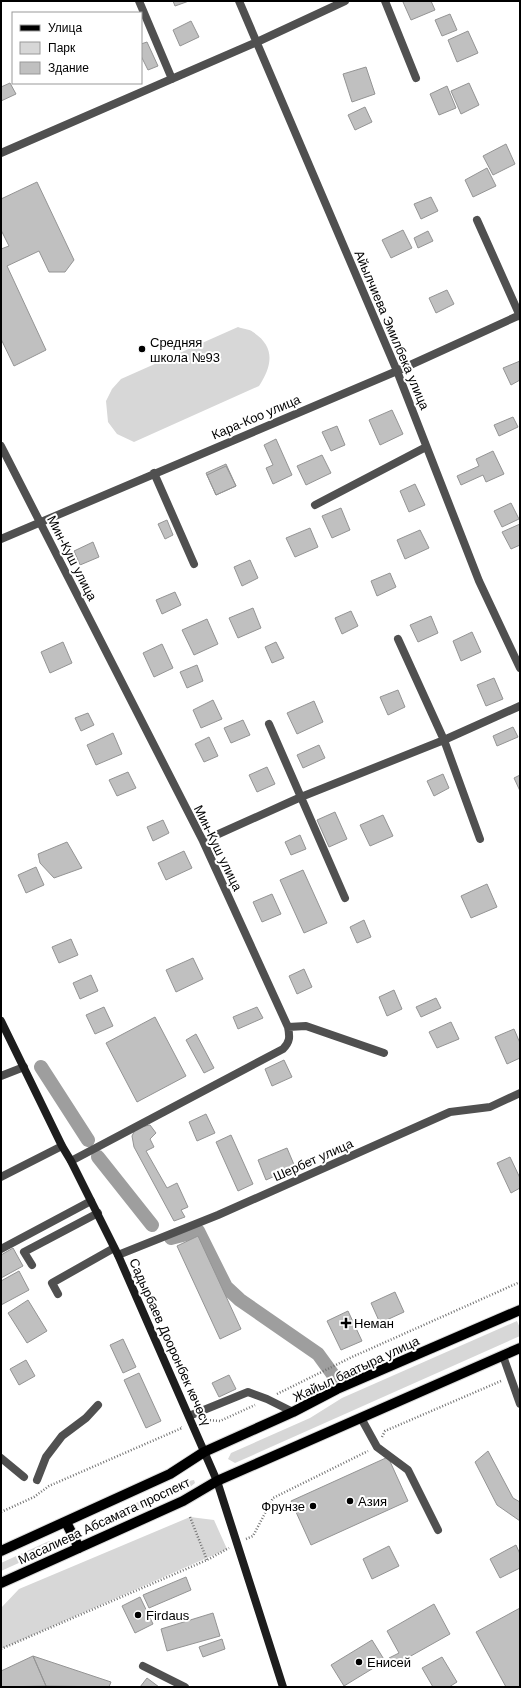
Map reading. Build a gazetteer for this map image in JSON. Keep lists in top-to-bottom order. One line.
{"streets":{"main road":["Садырбаев Дооронбек көчөсү","Жайыл баатыра улица","Масалиева Абсамата проспект"],"street":["Айылчиева Эмилбека улица","Кара-Коо улица","Мин-Куш улица","Шербет улица"]},"crossings":[["Айылчиева Эмилбека улица","Кара-Коо улица"],["Кара-Коо улица","Мин-Куш улица"],["Шербет улица","Садырбаев Дооронбек көчөсү"],["Садырбаев Дооронбек көчөсү","Жайыл баатыра улица"],["Садырбаев Дооронбек көчөсү","Масалиева Абсамата проспект"],["Жайыл баатыра улица","Масалиева Абсамата проспект"]],"places":{"other":["Средняя школа №93","Азия","Фрунзе","Firdaus","Енисей"],"health":["Неман"]},"legend":["Улица","Парк","Здание"]}
